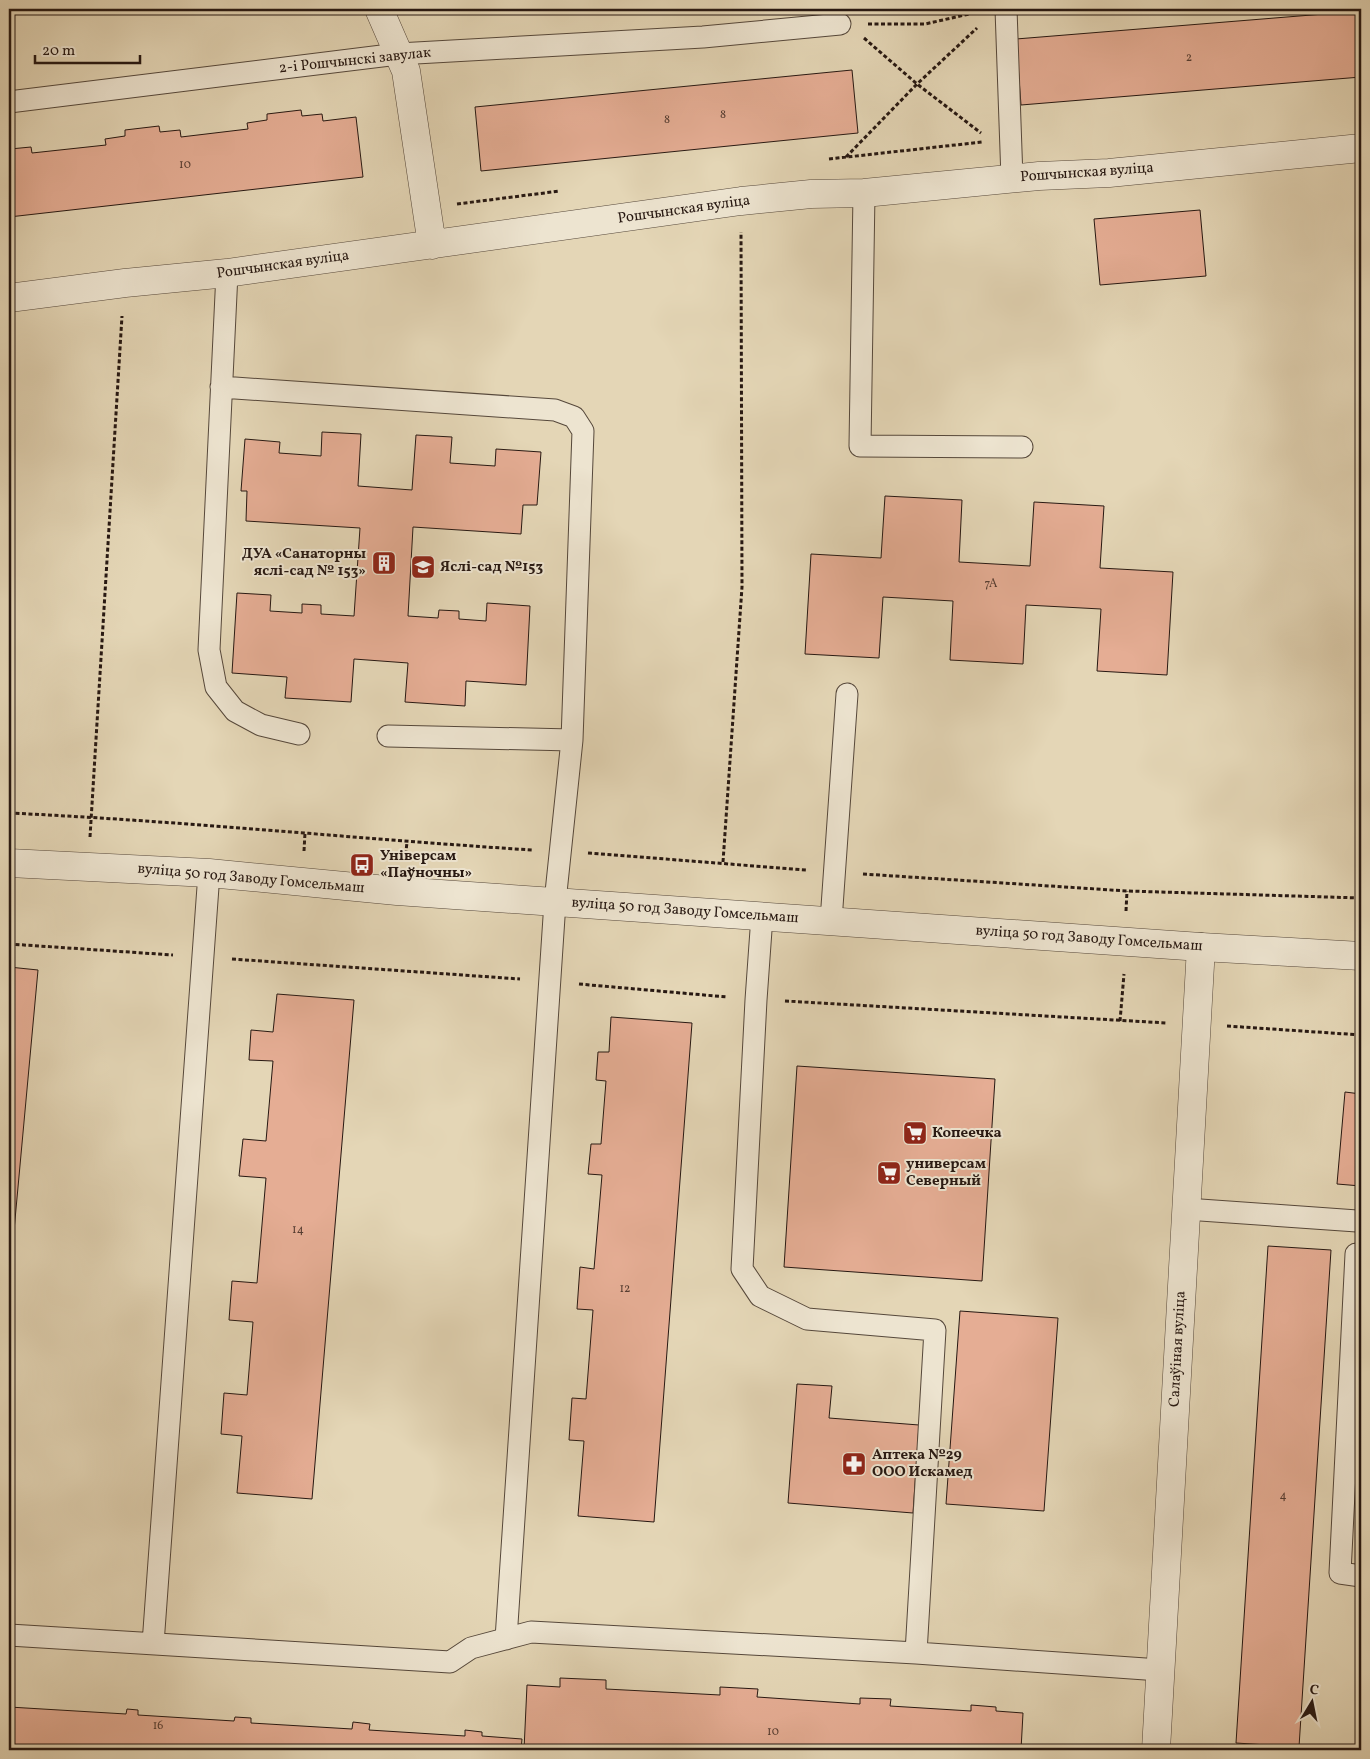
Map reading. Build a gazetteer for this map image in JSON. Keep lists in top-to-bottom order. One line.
{"streets":{"street":["Рошчынская вуліца","вуліца 50 год Заводу Гомсельмаш","Салаўіная вуліца"],"lane":["2-і Рошчынскі завулак"]},"crossings":[["вуліца 50 год Заводу Гомсельмаш","Салаўіная вуліца"]],"places":{"building":["ДУА «Санаторны яслі-сад № 153»"],"school or university":["Яслі-сад №153"],"bus stop":["Універсам «Паўночны»"],"supermarket":["Копеечка","универсам Северный"],"pharmacy":["Аптека №29 ООО Искамед"]},"house_numbers":["2","8","8","10","7А","14","12","4","16","10"],"scale_bar":"20 m","north":"top"}
